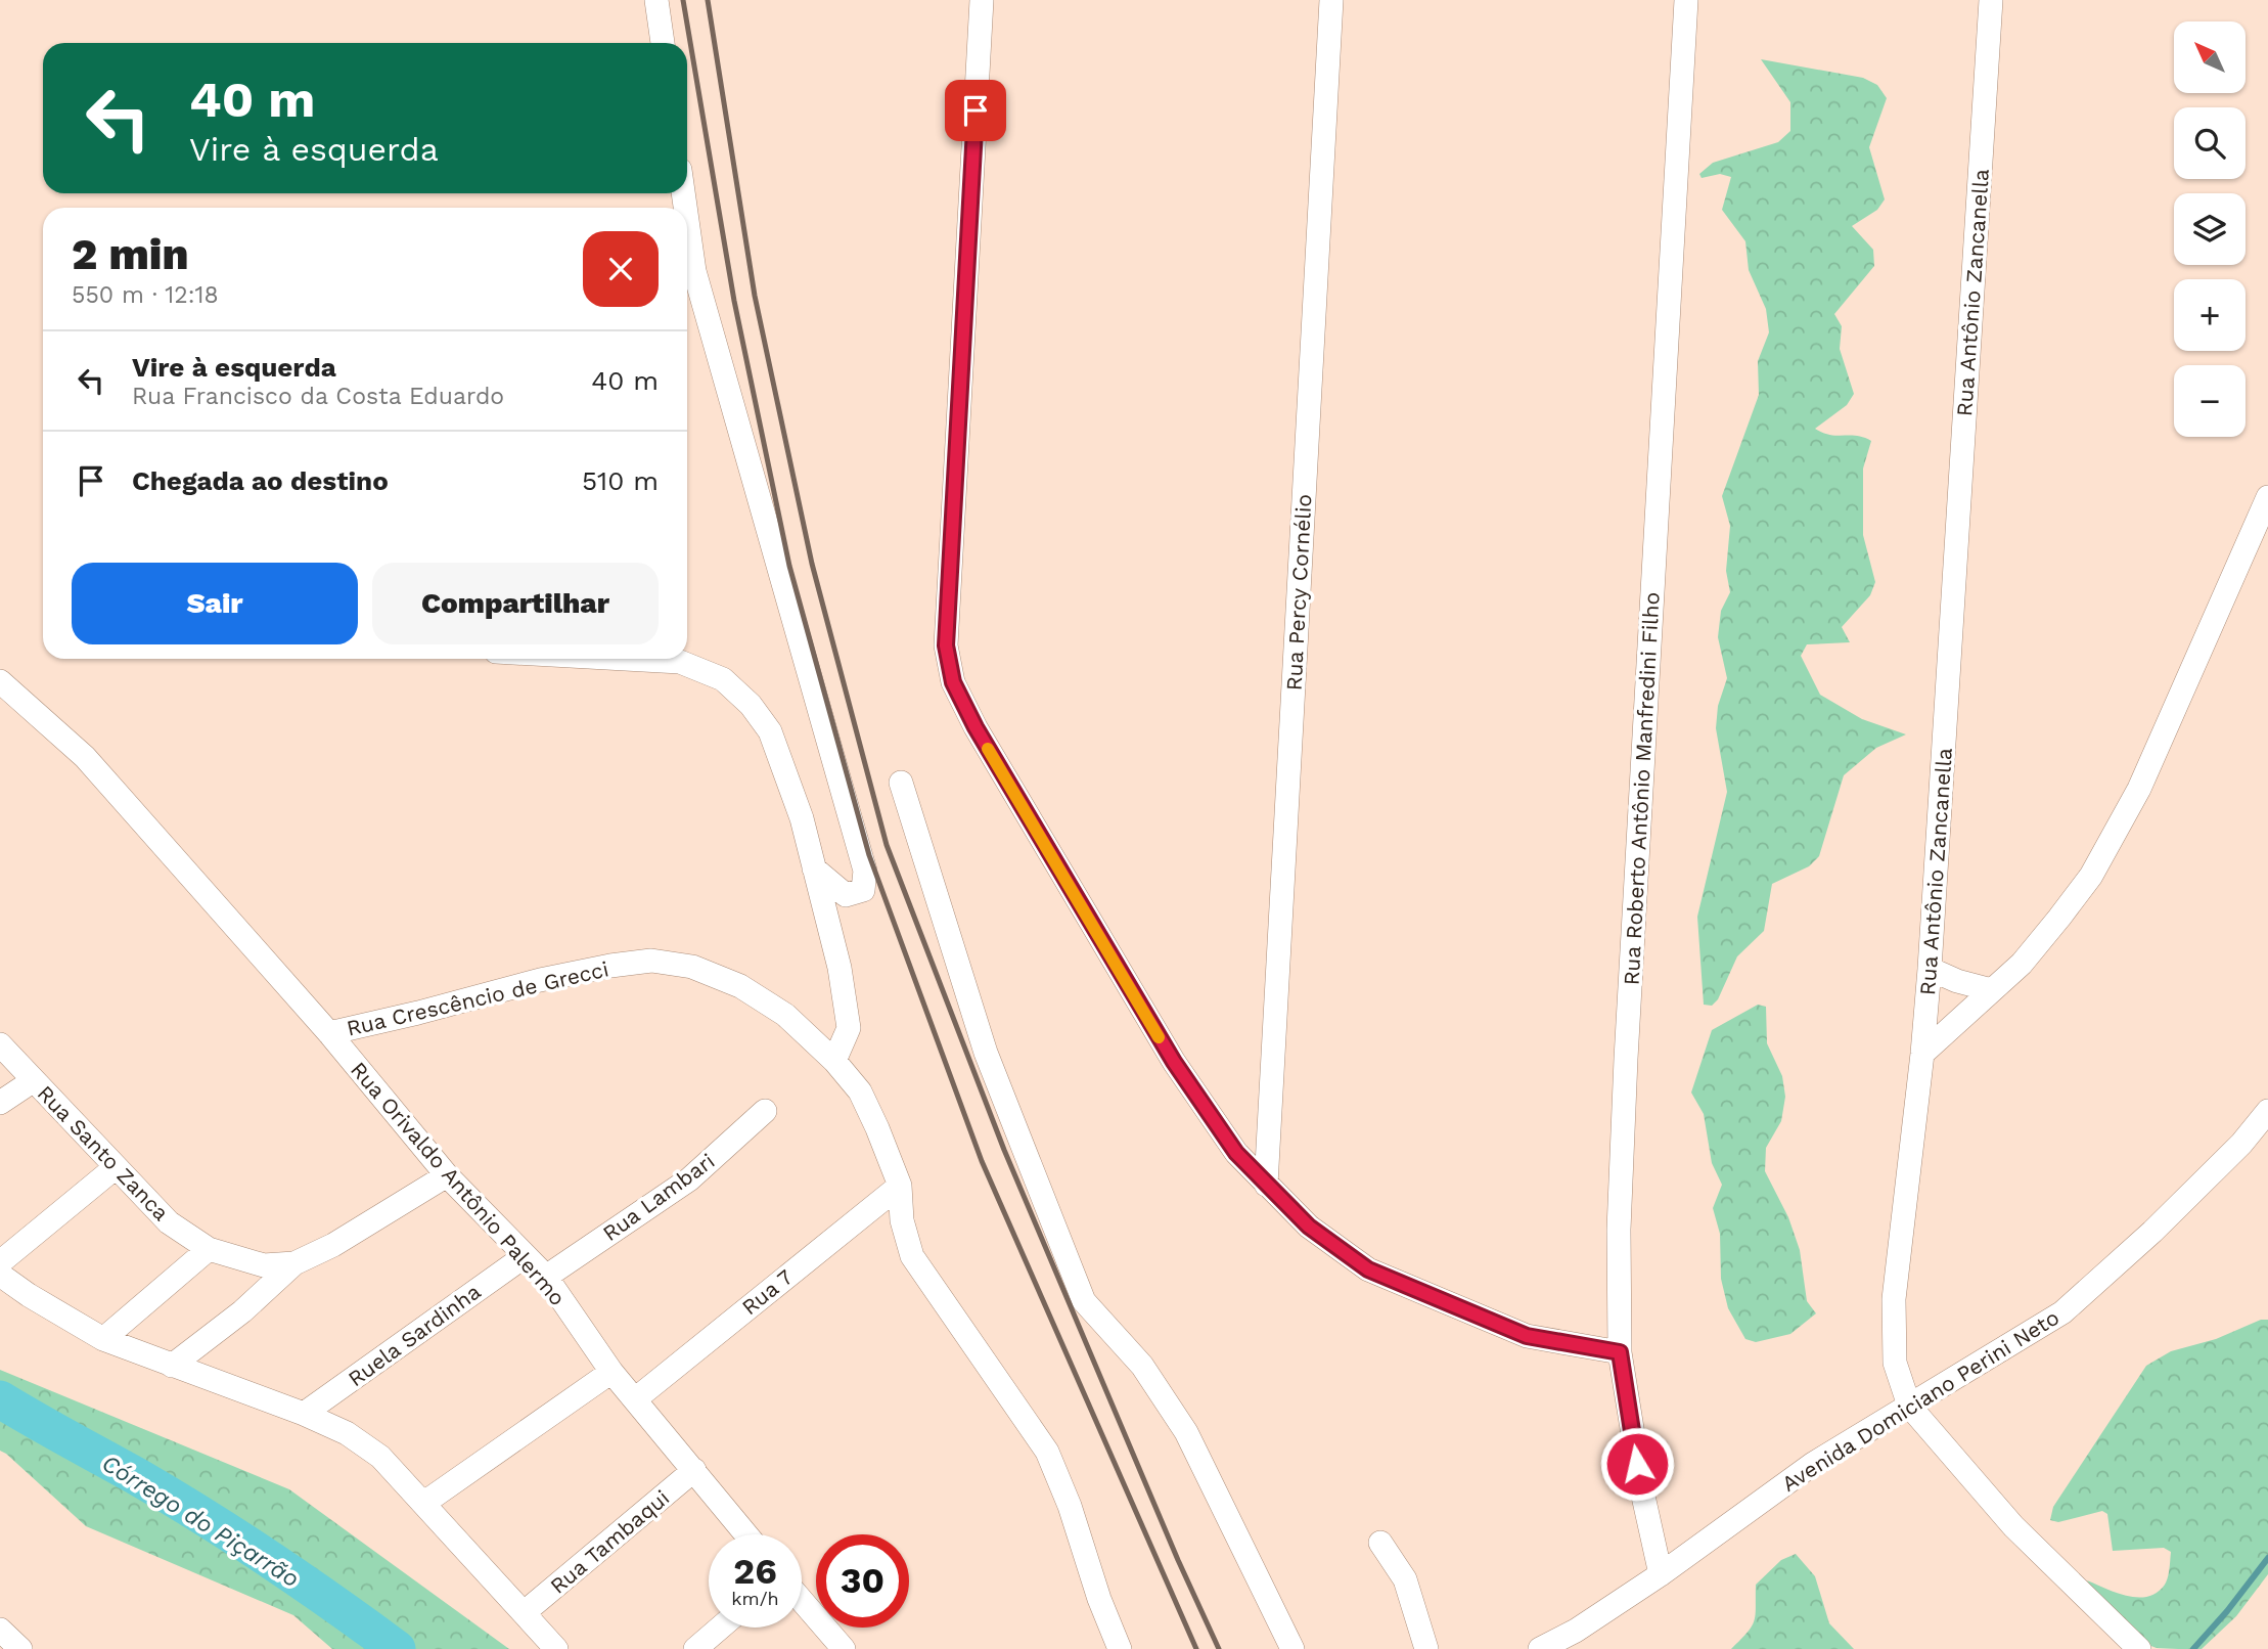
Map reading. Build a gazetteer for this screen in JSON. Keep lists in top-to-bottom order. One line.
{"streets":{"street":["Rua Antônio Zancanella","Rua Percy Cornélio","Rua Roberto Antônio Manfredini Filho","Rua Crescêncio de Grecci","Rua Santo Zanca","Rua Orivaldo Antônio Palermo","Rua Lambari","Rua 7","Ruela Sardinha","Avenida Domiciano Perini Neto","Rua Tambaqui"]},"crossings":[["Rua Antônio Zancanella","Avenida Domiciano Perini Neto"],["Rua Roberto Antônio Manfredini Filho","Avenida Domiciano Perini Neto"],["Rua Crescêncio de Grecci","Rua Orivaldo Antônio Palermo"],["Rua Crescêncio de Grecci","Rua 7"],["Rua Santo Zanca","Rua Orivaldo Antônio Palermo"],["Rua Orivaldo Antônio Palermo","Rua Lambari"],["Rua Orivaldo Antônio Palermo","Rua 7"],["Rua Orivaldo Antônio Palermo","Ruela Sardinha"],["Rua Orivaldo Antônio Palermo","Rua Tambaqui"]],"water":["Córrego do Piçarrão"],"north":"top left","page":{"map_buttons":["+","−"],"turn":["40 m","Vire à esquerda"],"heading":["2 min","550 m · 12:18"],"list":[{"name":"Vire à esquerda","note":"Rua Francisco da Costa Eduardo","value":"40 m"},{"name":"Chegada ao destino","value":"510 m"}],"buttons":["Sair","Compartilhar"],"speed":"26 km/h","limit":"30"}}
